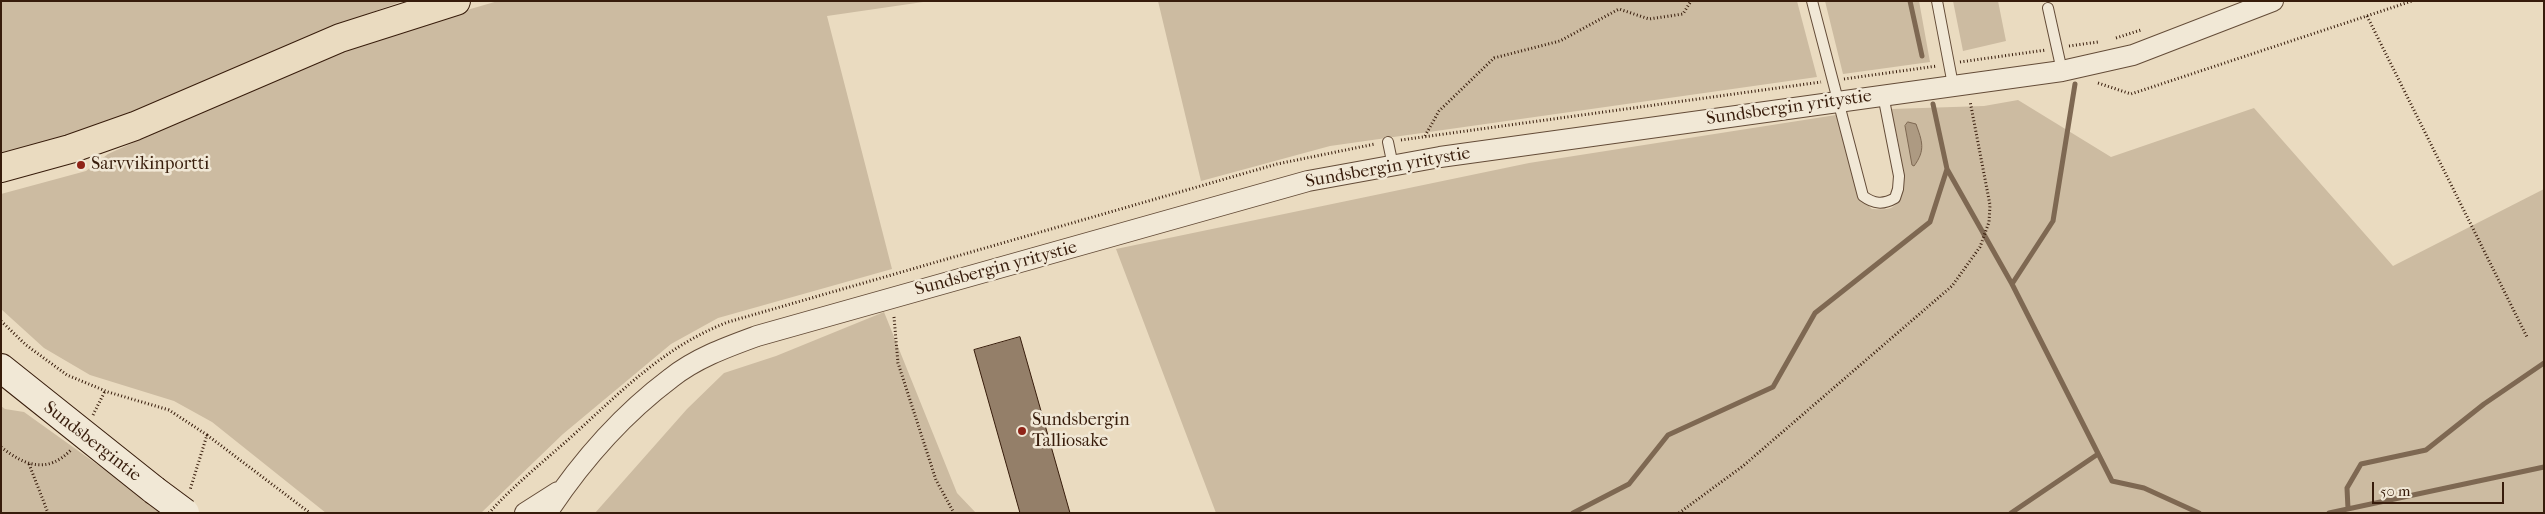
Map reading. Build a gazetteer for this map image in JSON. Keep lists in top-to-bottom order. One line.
{"streets":{"main road":["Sundsbergintie"],"street":["Sundsbergin yritystie"]},"places":["Sarvvikinportti","Sundsbergin Talliosake"],"scale_bar":"50 m"}
